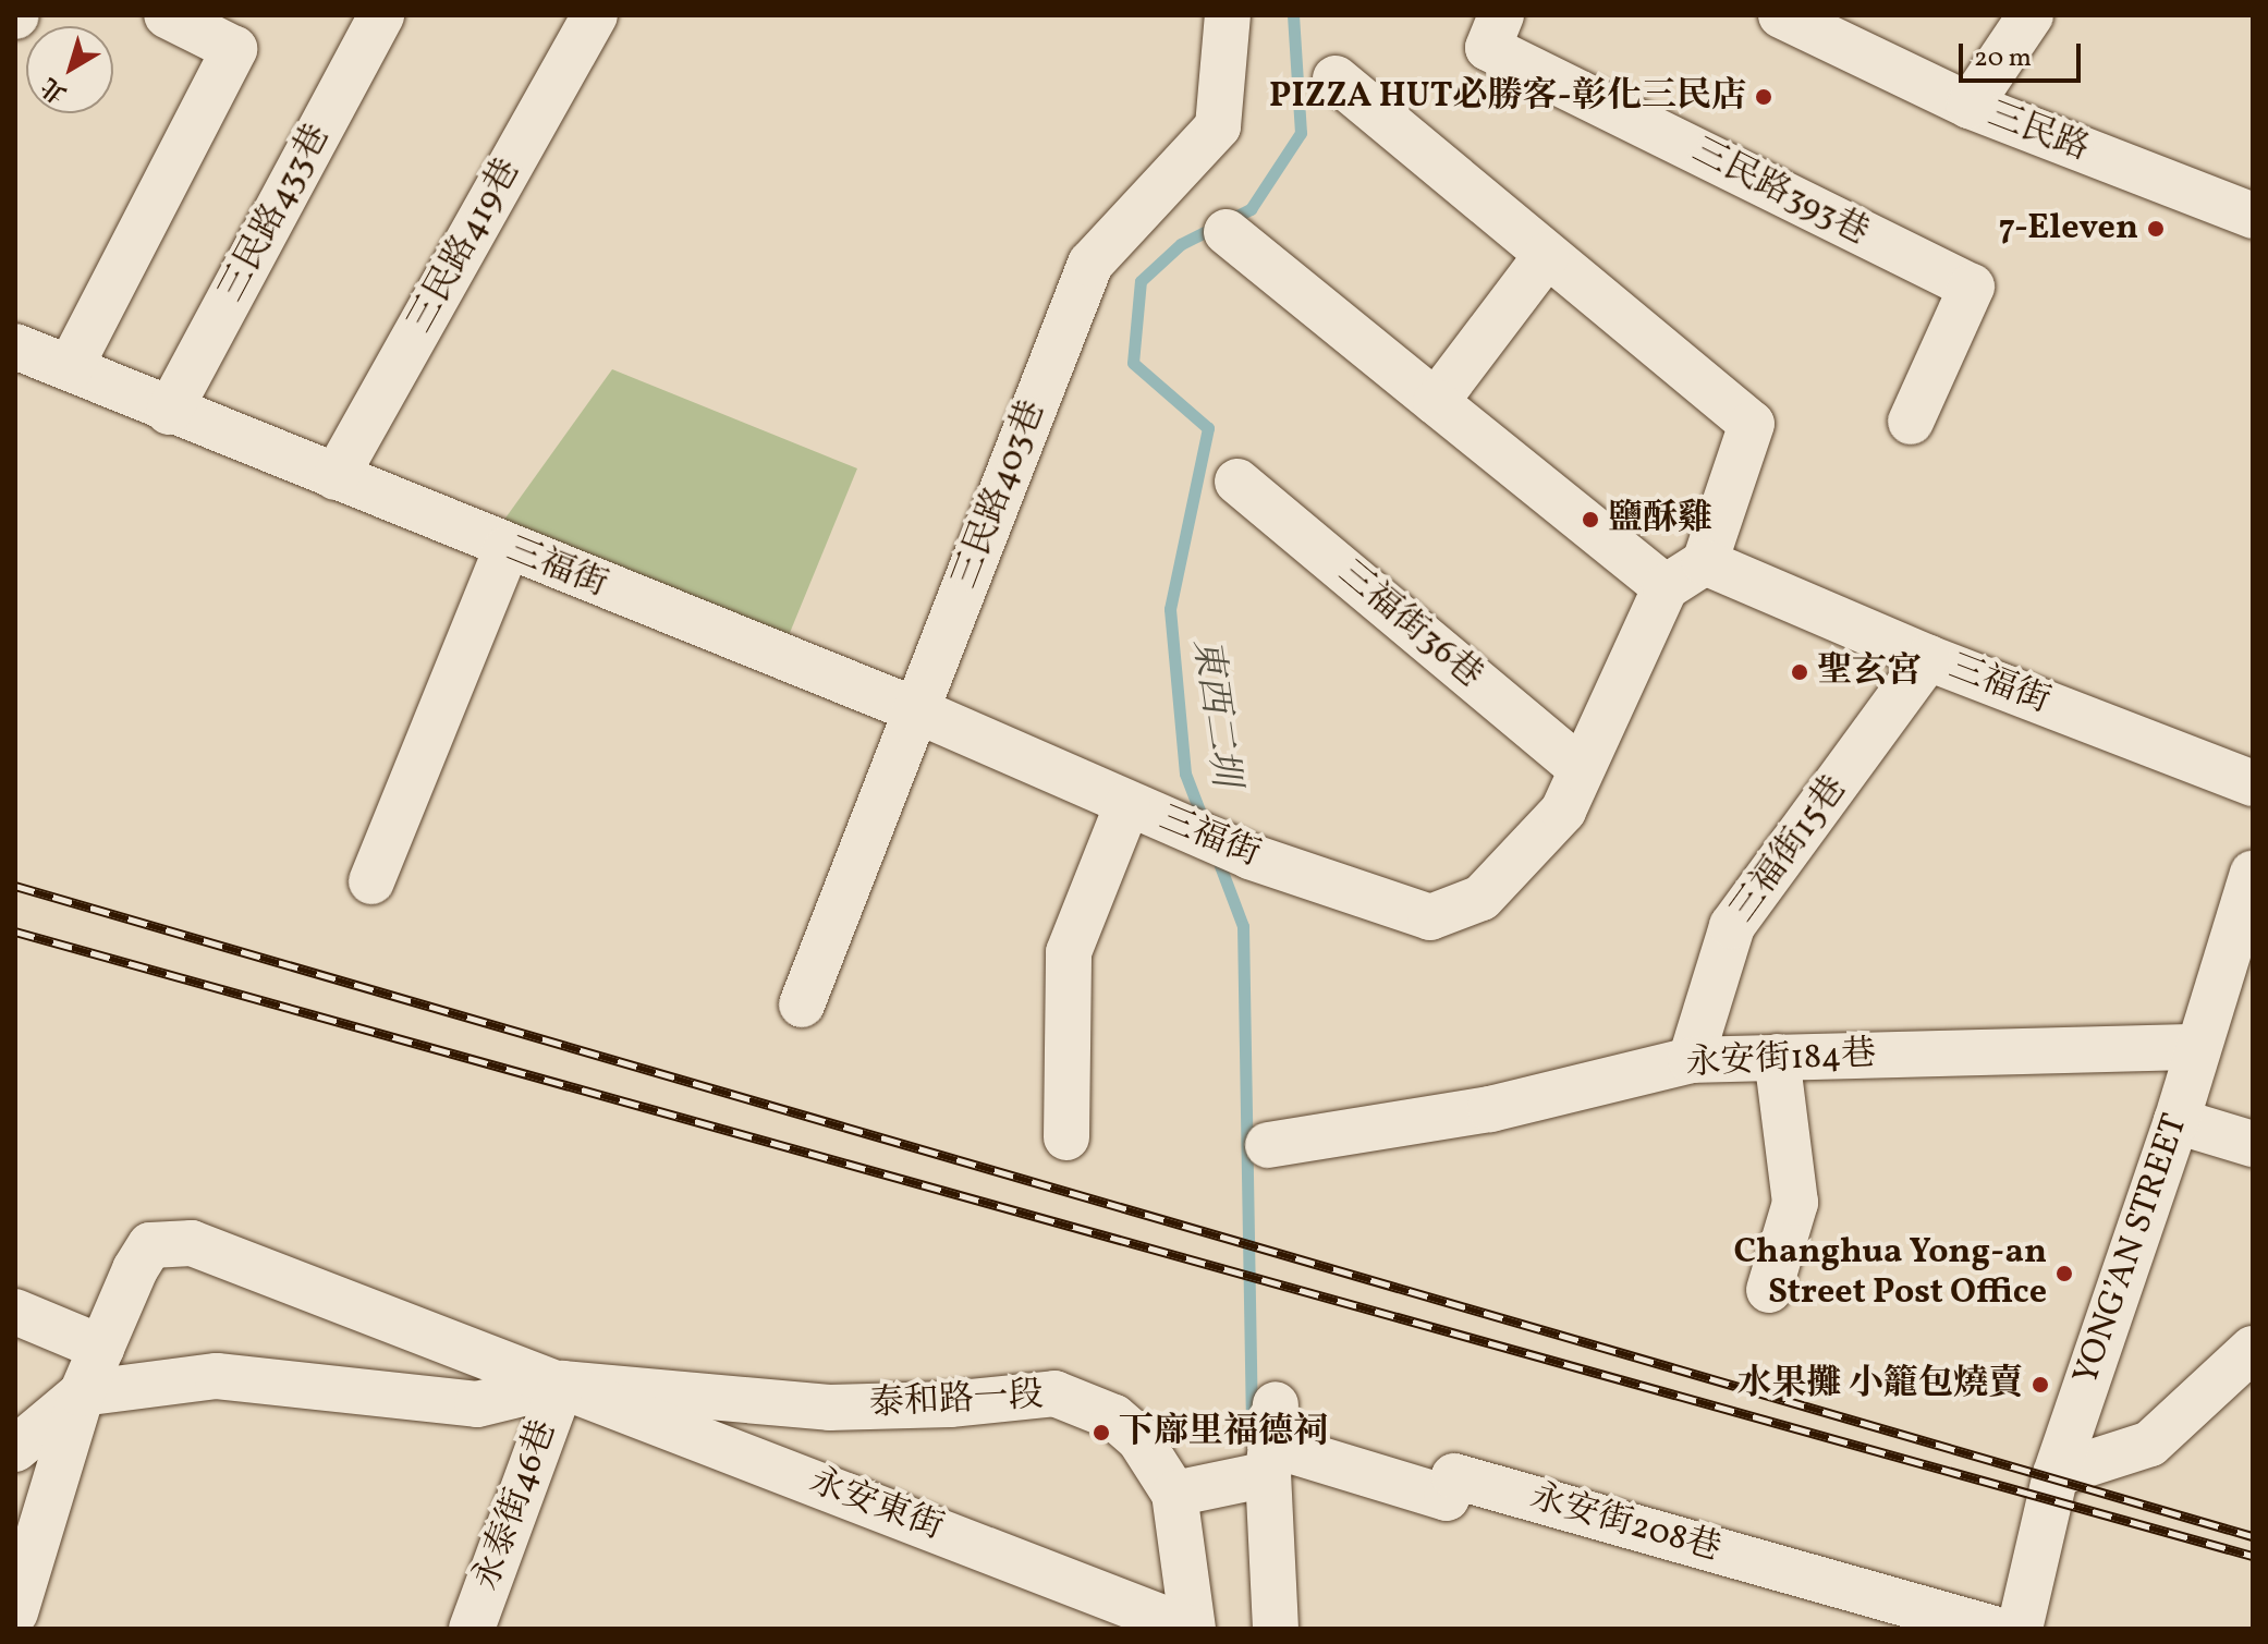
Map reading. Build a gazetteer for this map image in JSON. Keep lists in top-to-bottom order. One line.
{"streets":{"street":["三民路","三民路393巷","三民路433巷","三民路419巷","三民路403巷","三福街","三福街36巷","三福街15巷","永安街184巷","YONG’AN STREET","泰和路一段","永泰街46巷","永安東街","永安街208巷"]},"crossings":[["三民路433巷","三福街"],["三民路419巷","三福街"],["三民路403巷","三福街"],["三福街","三福街36巷"],["三福街","三福街15巷"],["三福街15巷","永安街184巷"],["永安街184巷","YONG’AN STREET"],["泰和路一段","永泰街46巷"],["泰和路一段","永安東街"],["永泰街46巷","永安東街"]],"water":["東西二圳"],"places":["PIZZA HUT必勝客-彰化三民店","7-Eleven","鹽酥雞","聖玄宮","Changhua Yong-an Street Post Office","水果攤 小籠包燒賣","下廍里福德祠"],"scale_bar":"20 m","north":"bottom left"}
